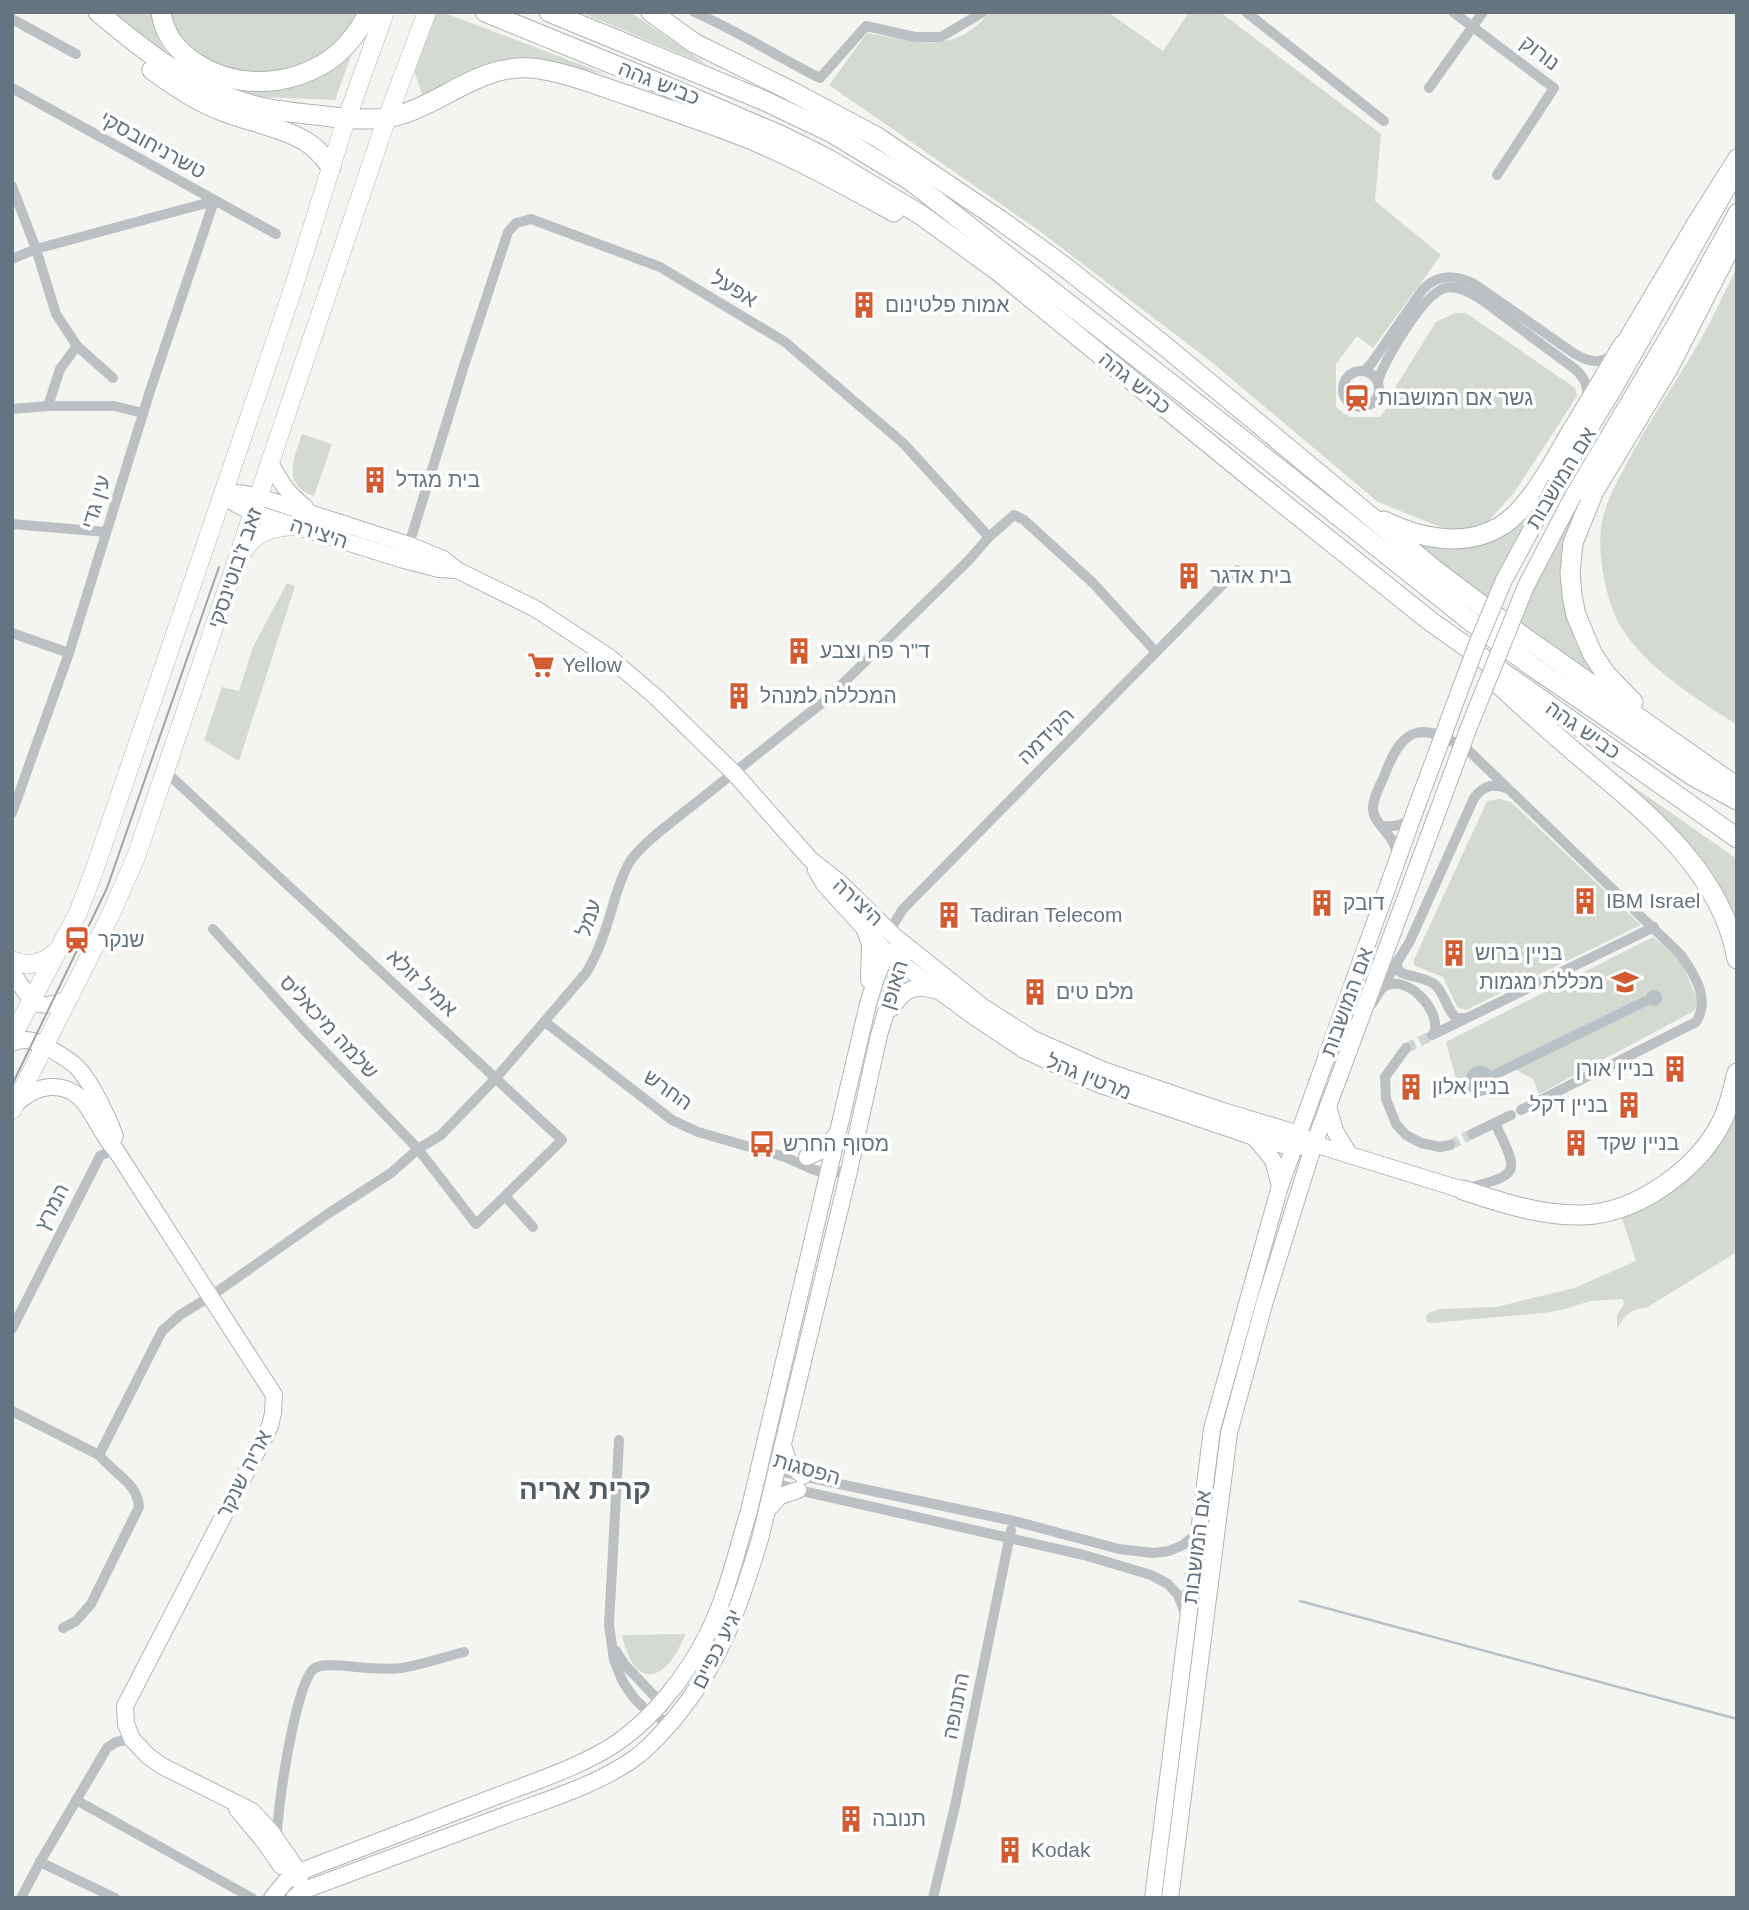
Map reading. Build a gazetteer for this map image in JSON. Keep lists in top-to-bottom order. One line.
{"streets":{"highway":["כביש גהה"],"main road":["זאב ז'בוטינסקי"],"street":["נורוק","טשרניחובסקי","אפעל","אם המושבות","עין גדי","היצירה","הקידמה","עמל","אמיל זולא","האופן","שלמה מיכאליס","מרטין גהל","החרש","המרץ","הפסגות","אריה שנקר","יגיע כפיים","התנופה"]},"crossings":[["טשרניחובסקי","עין גדי"],["אפעל","היצירה"],["אפעל","עמל"],["אם המושבות","מרטין גהל"],["אם המושבות","הפסגות"],["היצירה","זאב ז'בוטינסקי"],["היצירה","הקידמה"],["היצירה","עמל"],["היצירה","האופן"],["היצירה","מרטין גהל"],["זאב ז'בוטינסקי","אמיל זולא"],["זאב ז'בוטינסקי","אריה שנקר"],["עמל","אמיל זולא"],["עמל","שלמה מיכאליס"],["עמל","החרש"],["עמל","אריה שנקר"],["אמיל זולא","שלמה מיכאליס"],["האופן","מרטין גהל"],["האופן","החרש"],["האופן","יגיע כפיים"],["החרש","יגיע כפיים"],["המרץ","אריה שנקר"],["הפסגות","יגיע כפיים"],["הפסגות","התנופה"]],"districts":["קרית אריה"],"places":{"building":["אמות פלטינום","בית מגדל","בית אדגר","ד\"ר פח וצבע","המכללה למנהל","IBM Israel","דובק","Tadiran Telecom","בניין ברוש","מלם טים","בניין אורן","בניין אלון","בניין דקל","בניין שקד","תנובה","Kodak"],"station":["גשר אם המושבות","שנקר"],"supermarket":["Yellow"],"school or university":["מכללת מגמות"],"bus stop":["מסוף החרש"]}}
